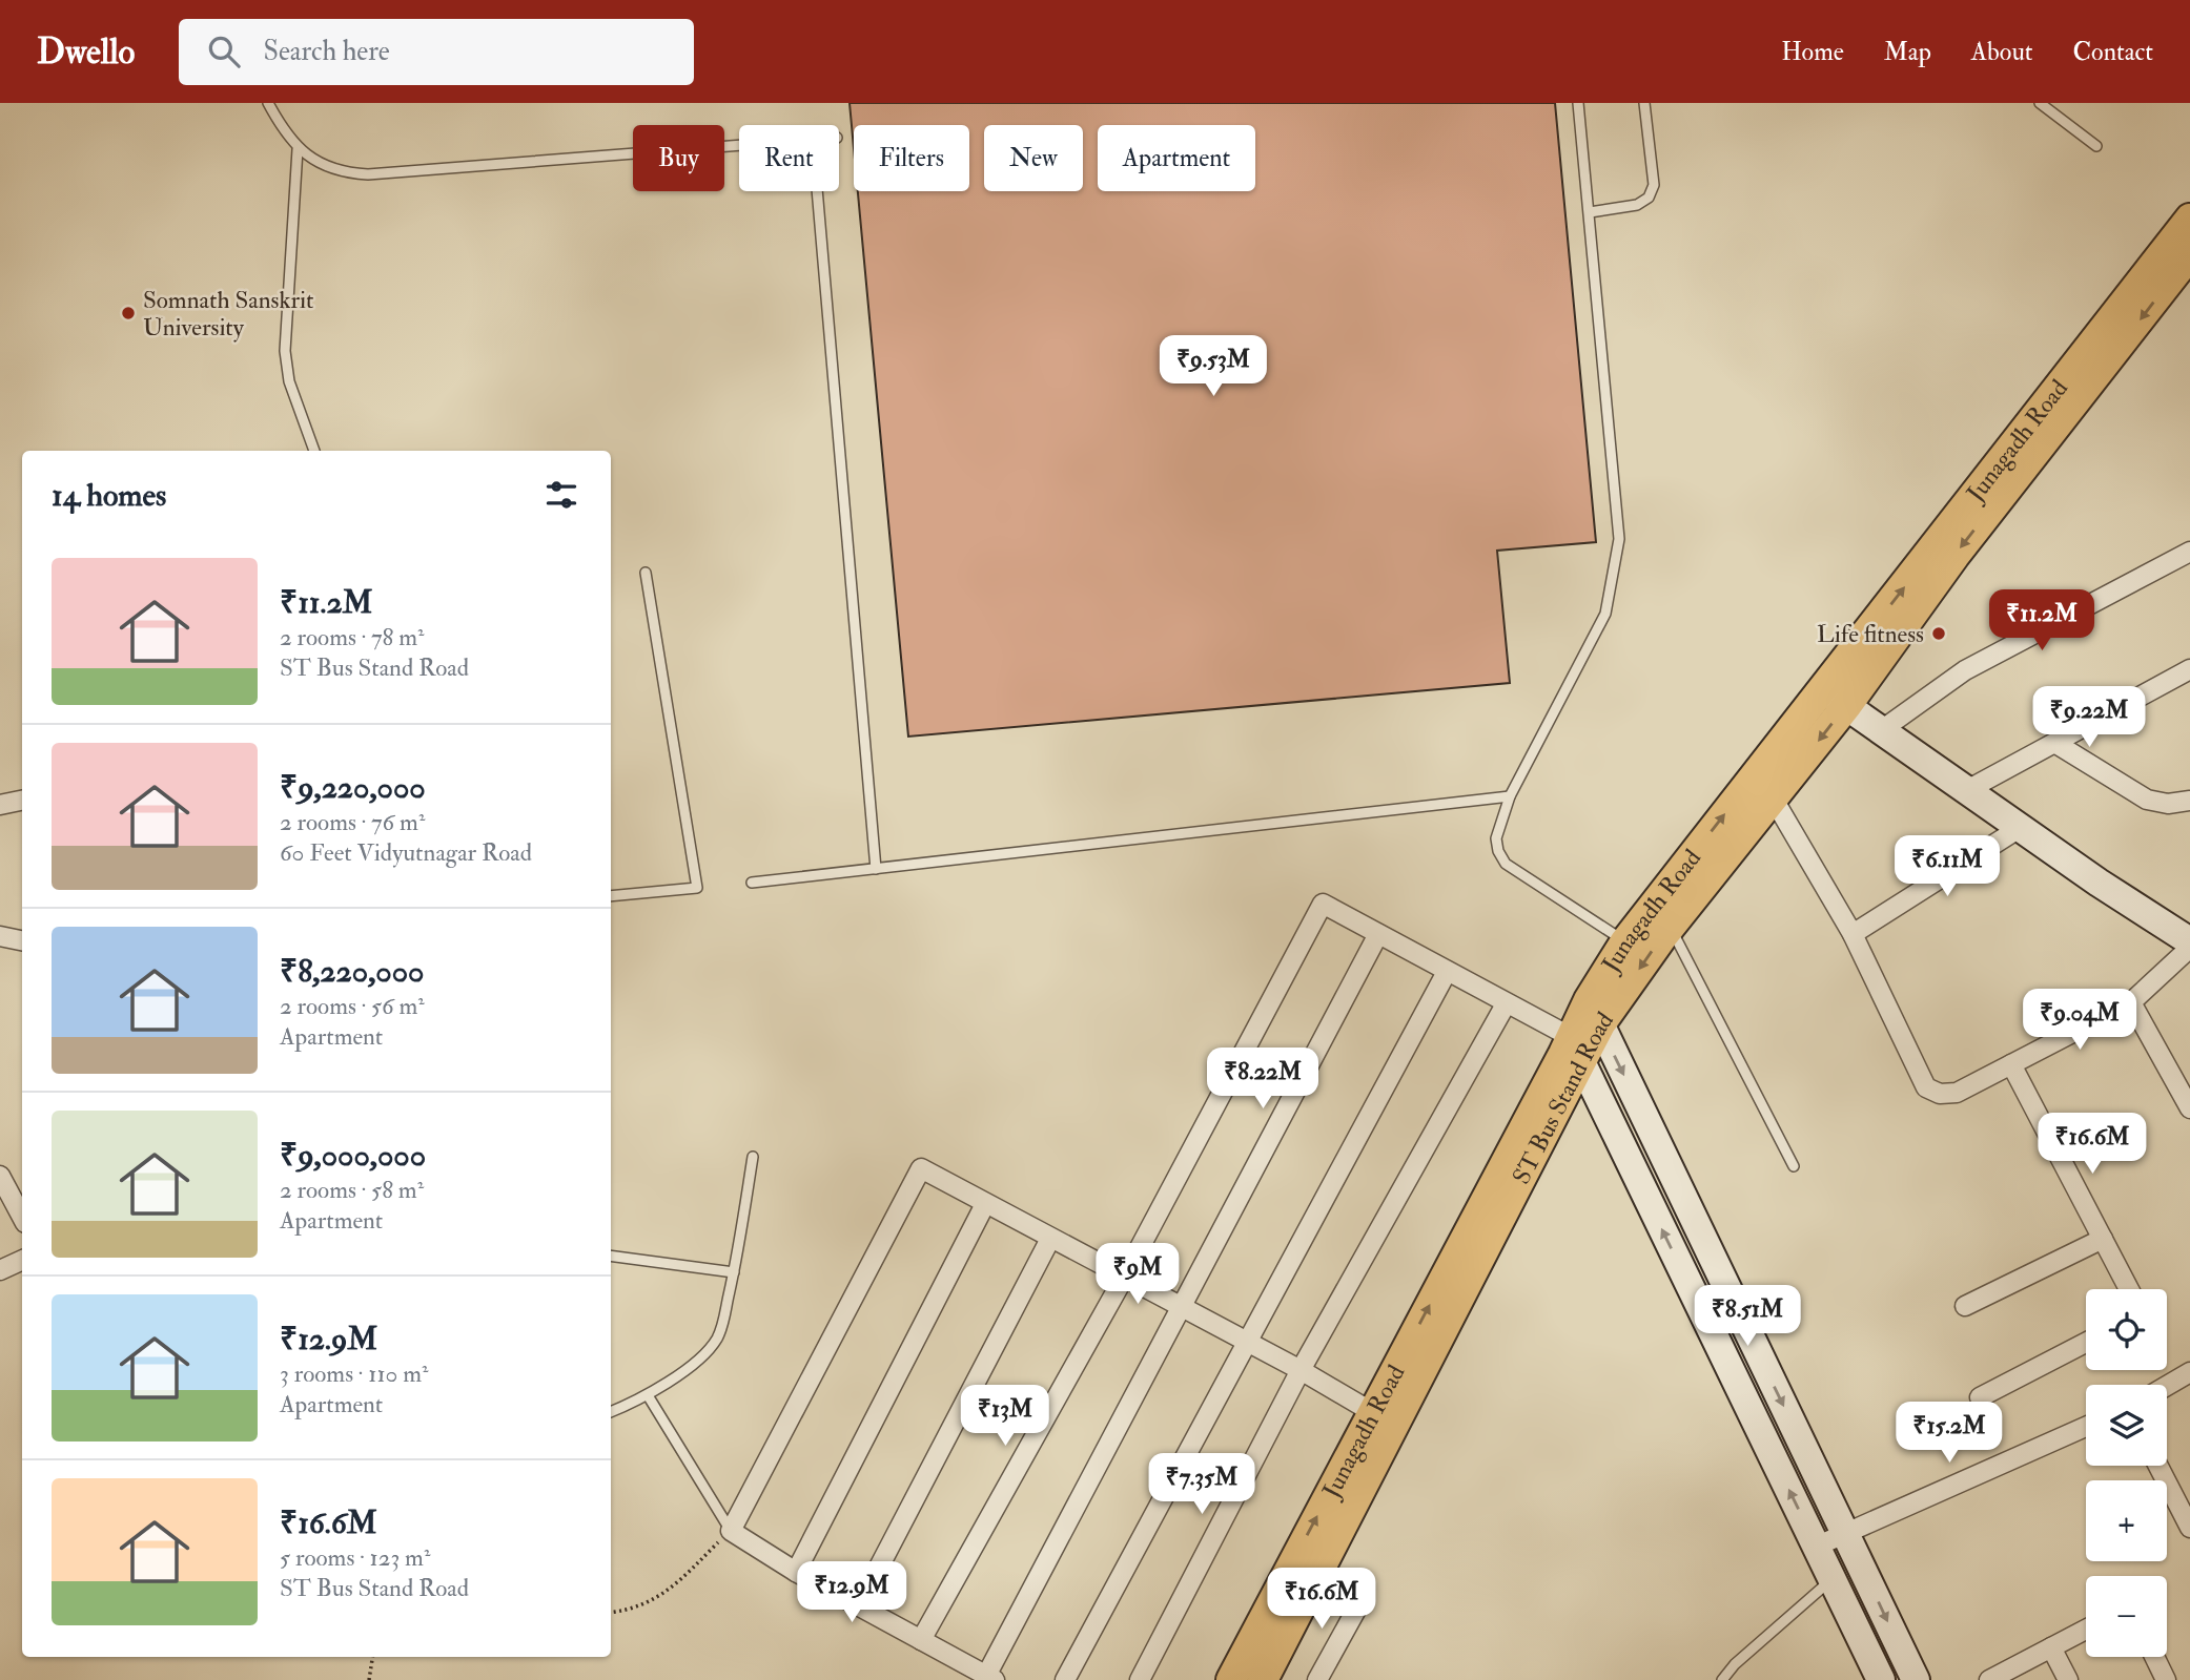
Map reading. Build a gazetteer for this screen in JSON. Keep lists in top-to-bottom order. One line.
{"streets":{"main road":["Junagadh Road","ST Bus Stand Road"]},"crossings":[["Junagadh Road","ST Bus Stand Road"]],"one_way":["Junagadh Road","ST Bus Stand Road"],"places":["Somnath Sanskrit University","Life fitness"],"page":{"header":"Dwello","search":"Search here","nav":["Home","Map","About","Contact"],"chip":["Buy","Rent","Filters","New","Apartment"],"price":["₹9.53M","₹11.2M","₹9.22M","₹6.11M","₹9.04M","₹8.22M","₹16.6M","₹9M","₹8.51M","₹13M","₹15.2M","₹7.35M","₹12.9M","₹16.6M"],"heading":"14 homes","list":[{"name":"₹11.2M","note":"2 rooms · 78 m² · ST Bus Stand Road"},{"name":"₹9,220,000","note":"2 rooms · 76 m² · 60 Feet Vidyutnagar Road"},{"name":"₹8,220,000","note":"2 rooms · 56 m² · Apartment"},{"name":"₹9,000,000","note":"2 rooms · 58 m² · Apartment"},{"name":"₹12.9M","note":"3 rooms · 110 m² · Apartment"},{"name":"₹16.6M","note":"5 rooms · 123 m² · ST Bus Stand Road"}],"map_buttons":["+","−"]}}
